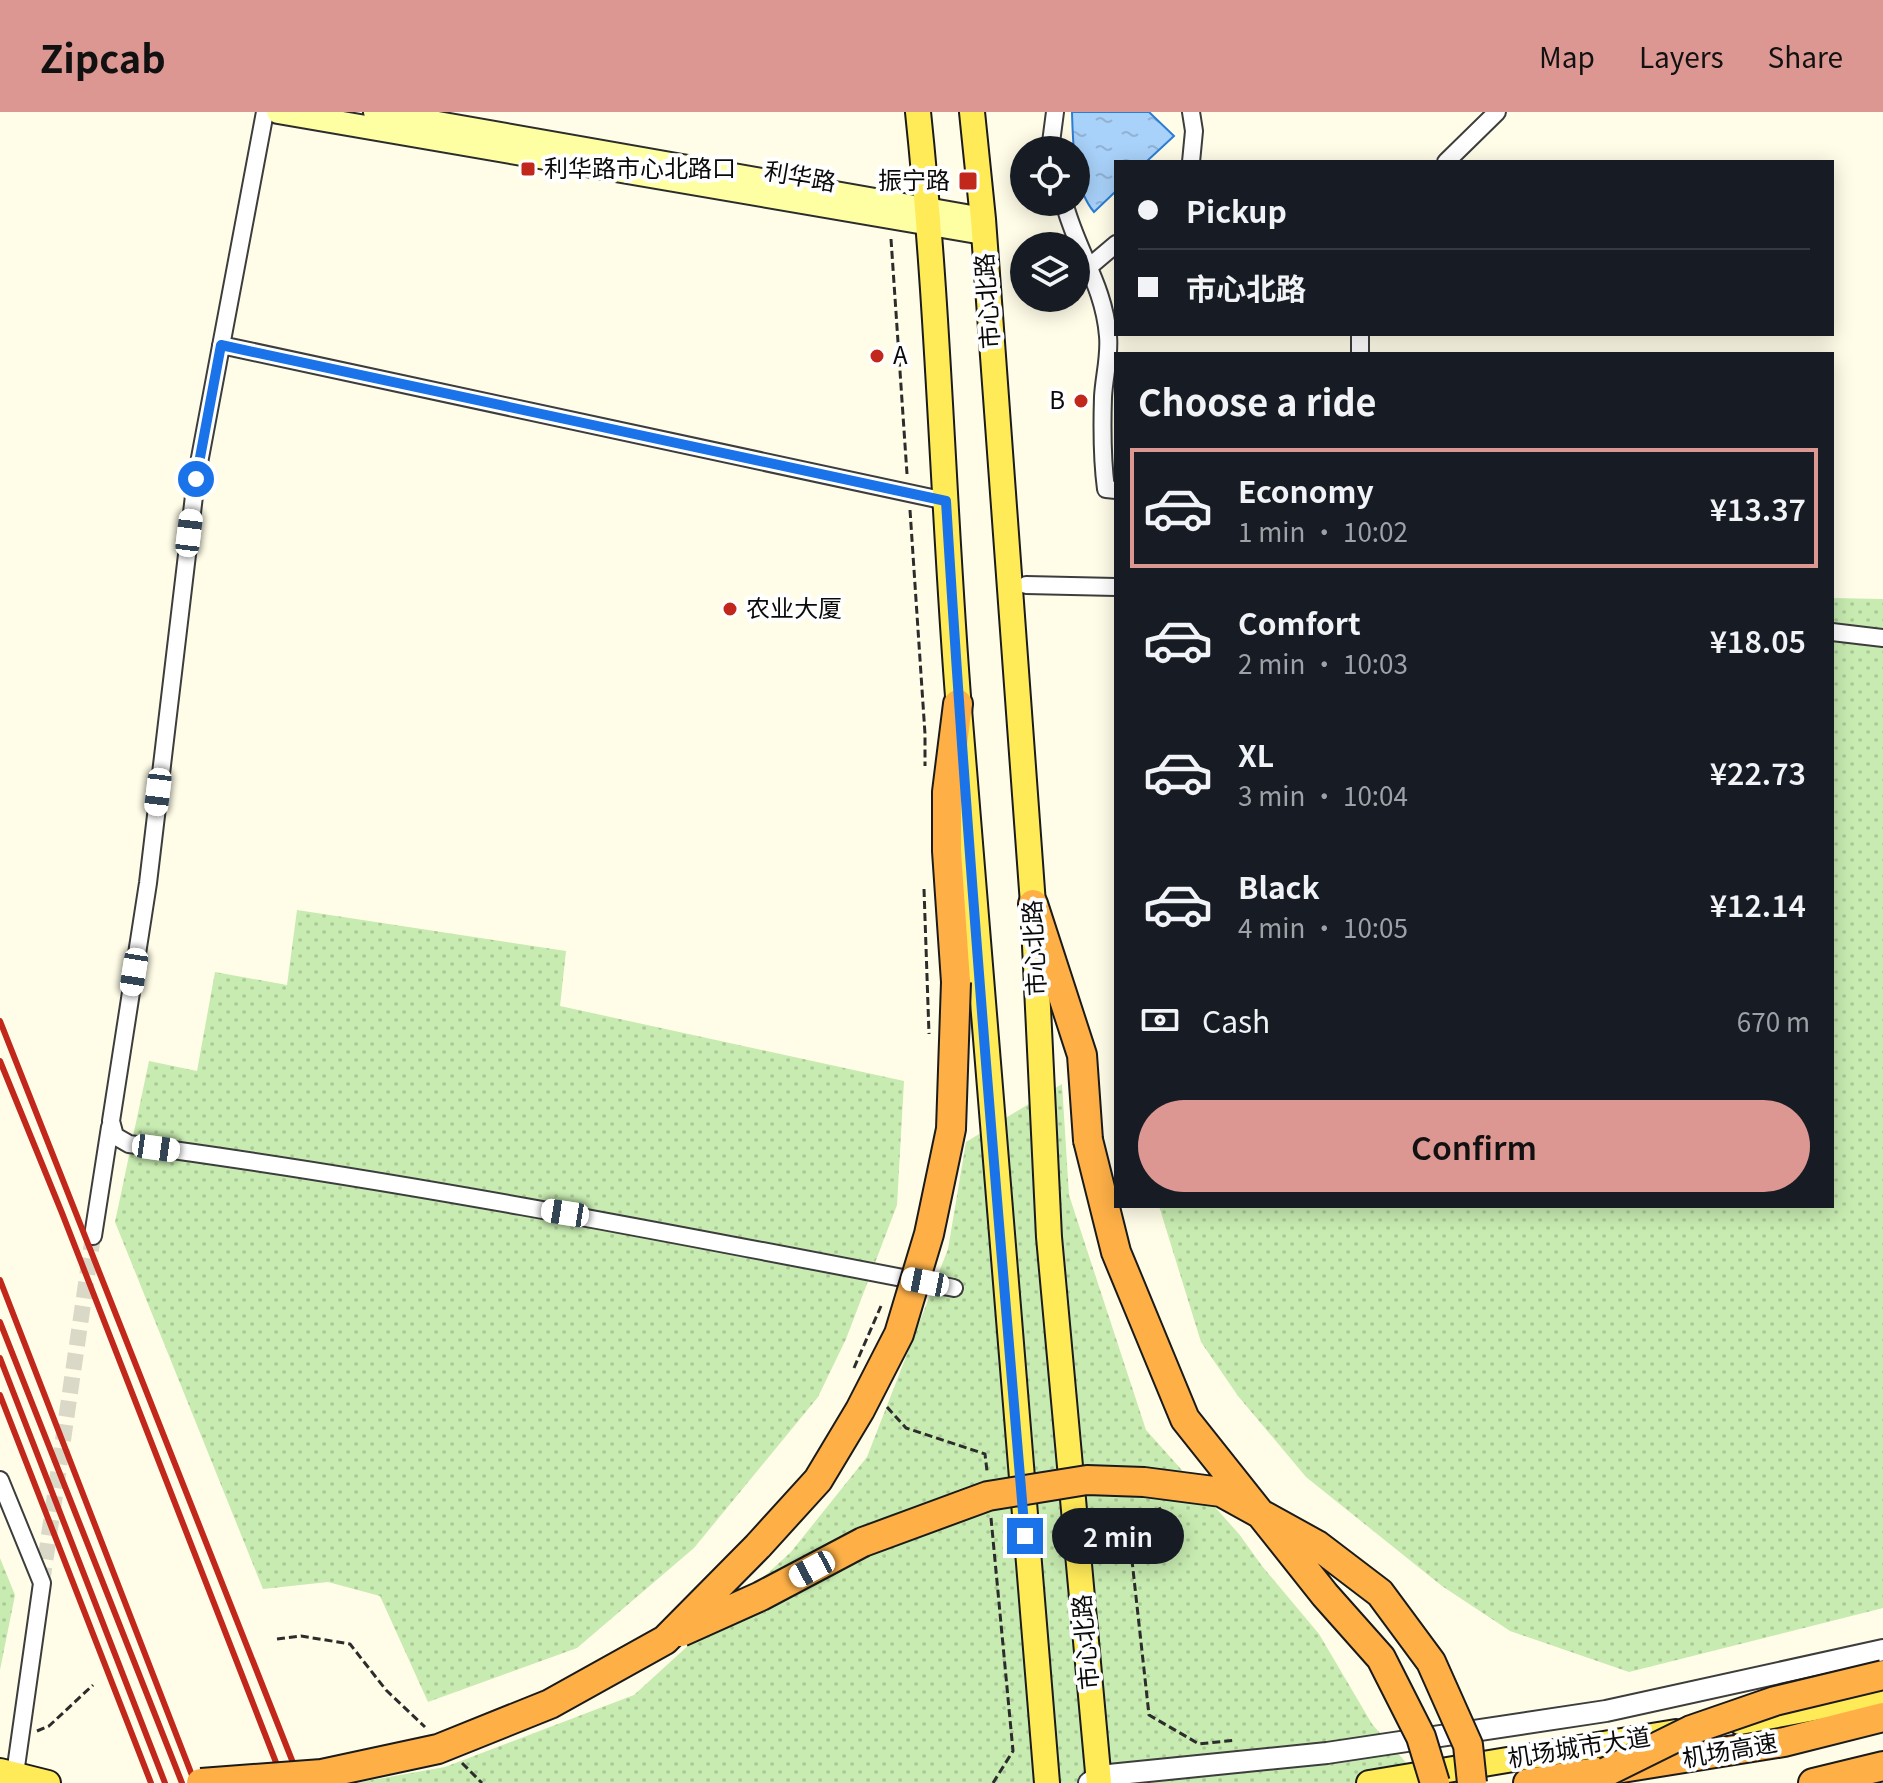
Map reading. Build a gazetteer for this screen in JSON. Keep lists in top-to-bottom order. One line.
{"streets":{"highway":["机场高速"],"main road":["利华路","市心北路","机场城市大道"]},"crossings":[["利华路","市心北路"]],"places":{"transit":["利华路市心北路口","振宁路"],"other":["A","B","农业大厦"]},"page":{"header":"Zipcab","nav":["Map","Layers","Share"],"banner":["Pickup","市心北路"],"heading":"Choose a ride","list":[{"name":"Economy","note":"1 min · 10:02","value":"¥13.37"},{"name":"Comfort","note":"2 min · 10:03","value":"¥18.05"},{"name":"XL","note":"3 min · 10:04","value":"¥22.73"},{"name":"Black","note":"4 min · 10:05","value":"¥12.14"}],"pay":["Cash","670 m"],"buttons":"Confirm","bubble":"2 min"}}
